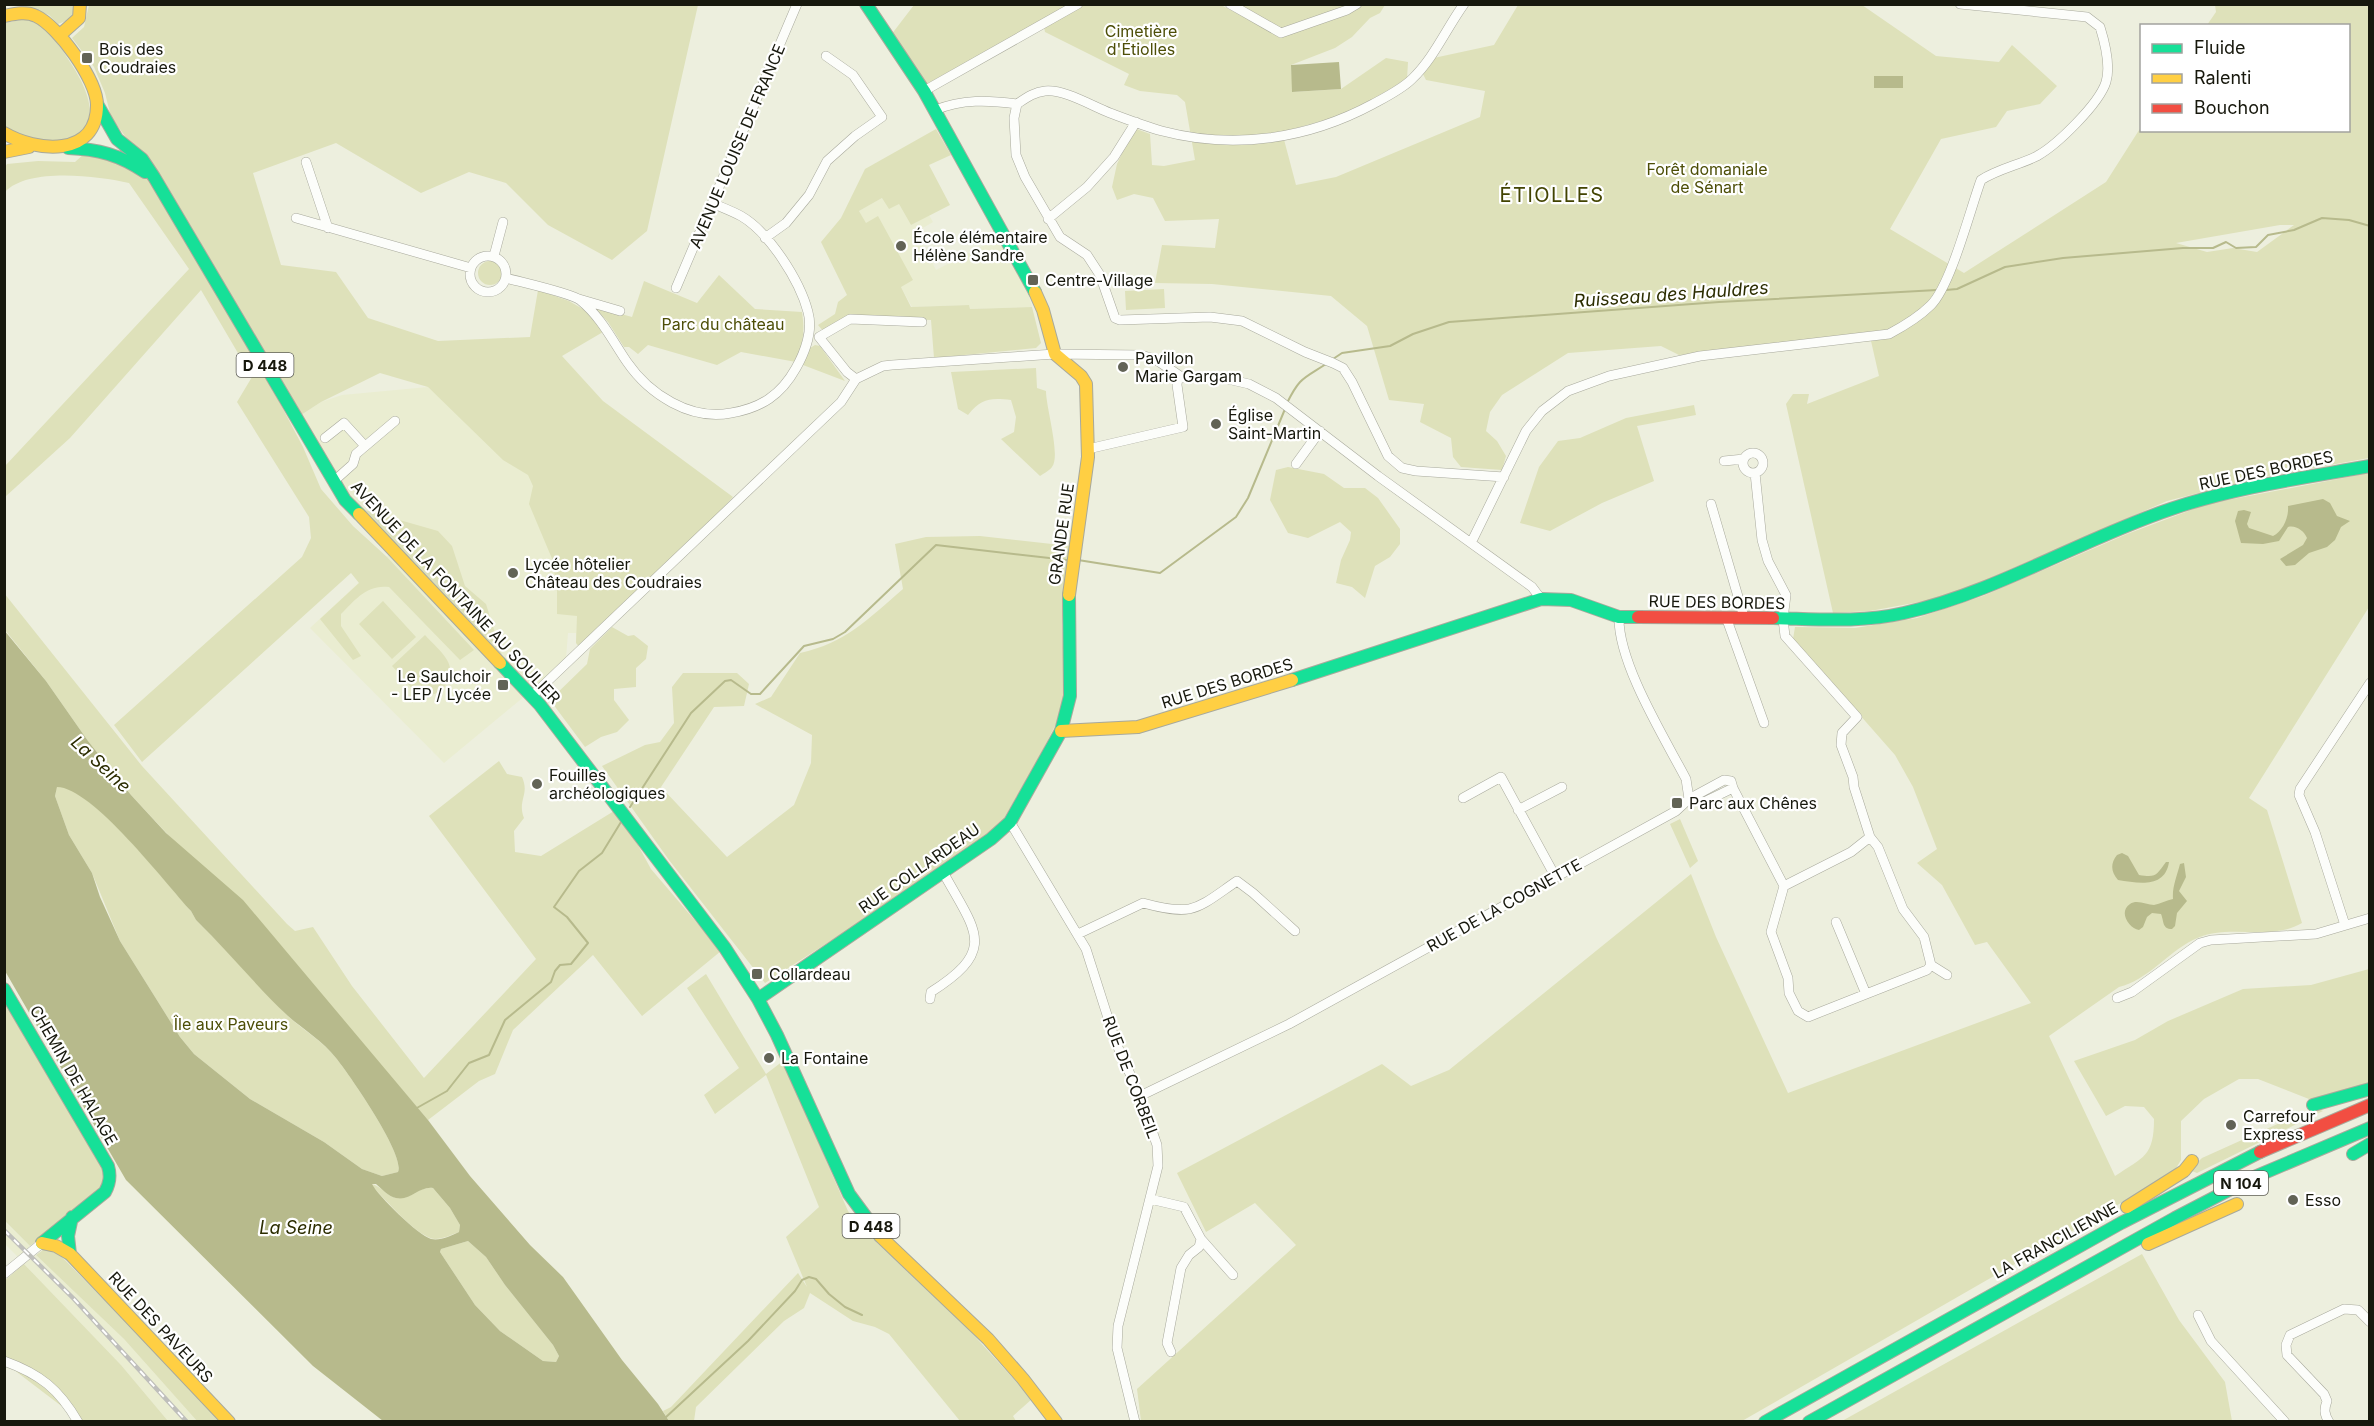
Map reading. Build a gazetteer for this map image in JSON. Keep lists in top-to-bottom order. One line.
{"streets":{"main road":["D 448","RUE DES BORDES","GRANDE RUE","AVENUE DE LA FONTAINE AU SOULIER","RUE COLLARDEAU","CHEMIN DE HALAGE","N 104","LA FRANCILIENNE","RUE DES PAVEURS"],"street":["AVENUE LOUISE DE FRANCE","RUE DE LA COGNETTE","RUE DE CORBEIL"]},"crossings":[["RUE DES BORDES","GRANDE RUE"],["RUE DES BORDES","RUE COLLARDEAU"],["GRANDE RUE","RUE COLLARDEAU"],["AVENUE DE LA FONTAINE AU SOULIER","RUE COLLARDEAU"],["RUE COLLARDEAU","RUE DE CORBEIL"],["RUE DE LA COGNETTE","RUE DE CORBEIL"]],"districts":["ÉTIOLLES"],"water":["Ruisseau des Hauldres","La Seine"],"parks":["Cimetière d'Étiolles","Forêt domaniale de Sénart","Parc du château","Île aux Paveurs"],"places":{"transit":["Bois des Coudraies","Centre-Village","Le Saulchoir - LEP / Lycée","Parc aux Chênes","Collardeau"],"other":["École élémentaire Hélène Sandre","Pavillon Marie Gargam","Église Saint-Martin","Lycée hôtelier Château des Coudraies","Fouilles archéologiques","La Fontaine","Carrefour Express","Esso"]},"legend":["Fluide","Ralenti","Bouchon"]}
